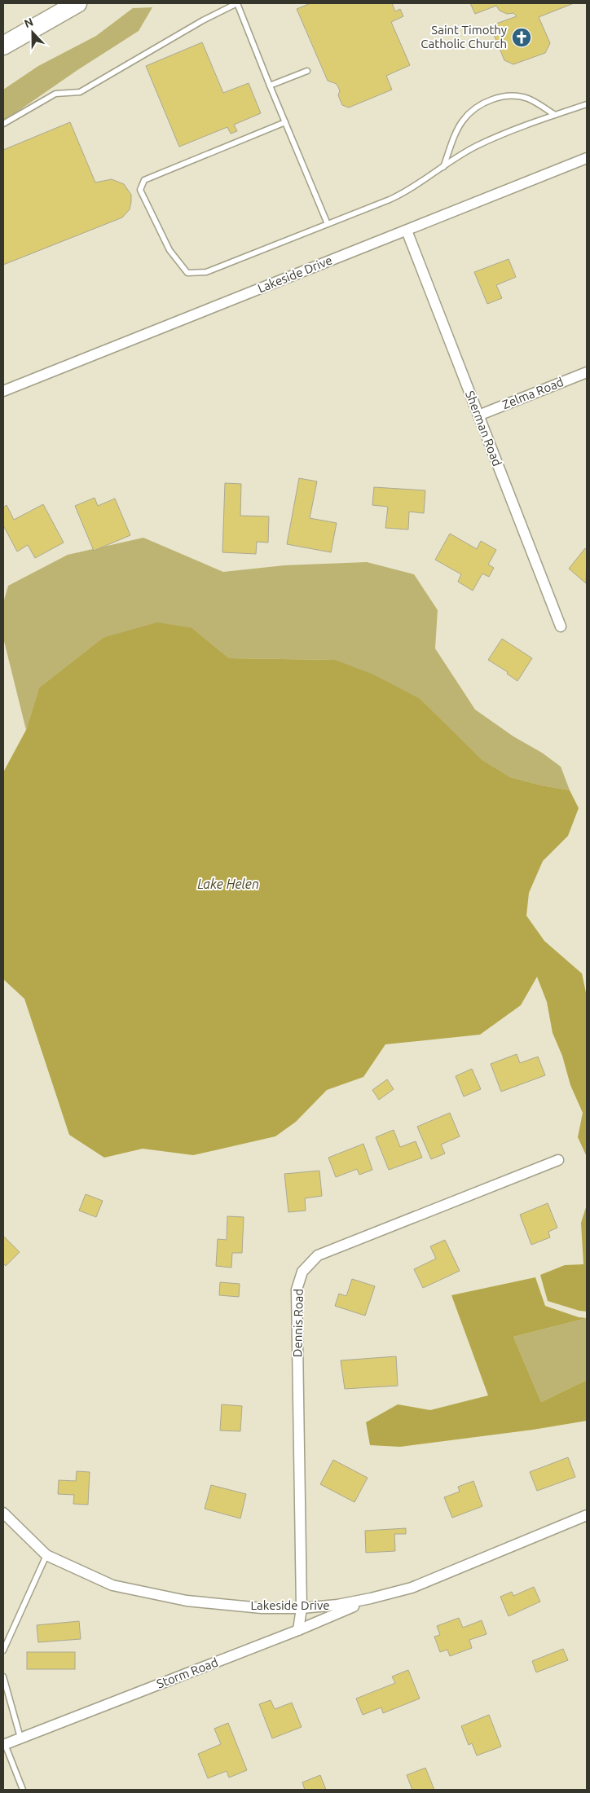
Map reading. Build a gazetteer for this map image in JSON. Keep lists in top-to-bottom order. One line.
{"streets":{"street":["Lakeside Drive","Zelma Road","Sherman Road","Dennis Road","Storm Road"]},"crossings":[["Lakeside Drive","Sherman Road"],["Lakeside Drive","Dennis Road"],["Lakeside Drive","Storm Road"],["Zelma Road","Sherman Road"],["Dennis Road","Storm Road"]],"water":["Lake Helen"],"places":{"church":["Saint Timothy Catholic Church"]},"north":"top"}
